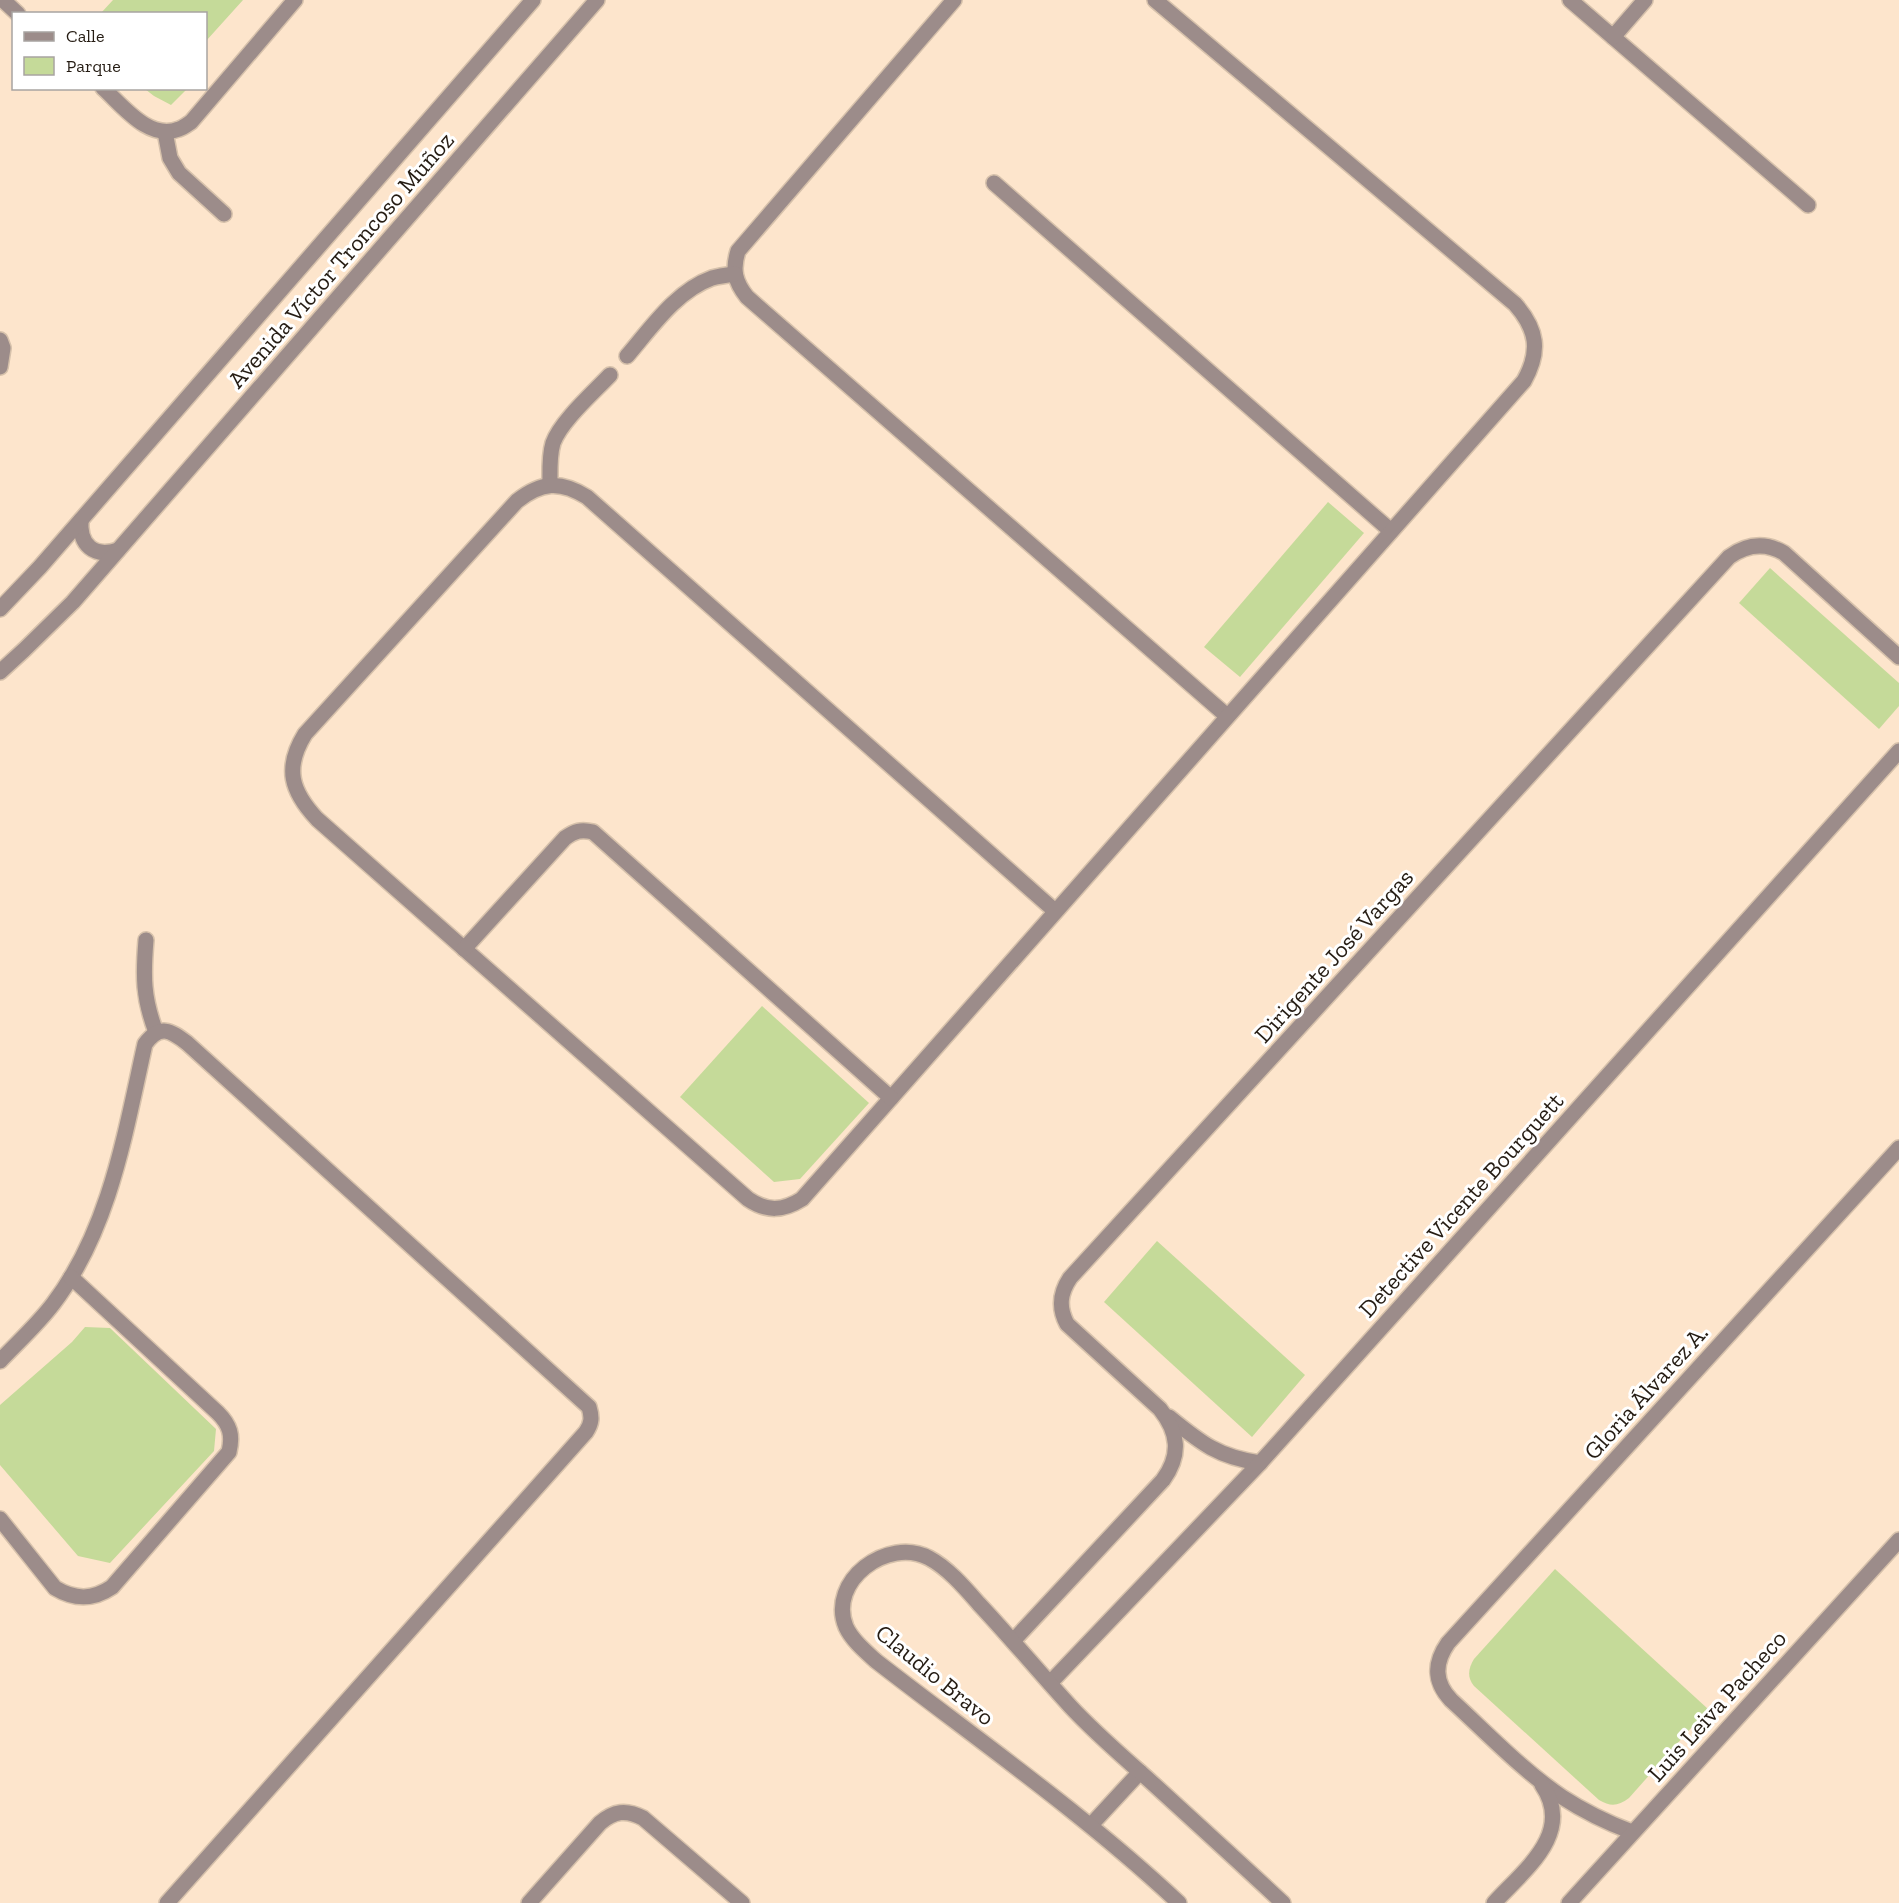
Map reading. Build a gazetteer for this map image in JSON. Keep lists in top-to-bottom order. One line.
{"streets":{"street":["Avenida Víctor Troncoso Muñoz","Dirigente José Vargas","Detective Vicente Bourguett","Gloria Álvarez A.","Claudio Bravo","Luis Leiva Pacheco"]},"crossings":[["Dirigente José Vargas","Detective Vicente Bourguett"],["Dirigente José Vargas","Claudio Bravo"],["Detective Vicente Bourguett","Claudio Bravo"]],"legend":["Calle","Parque"]}
